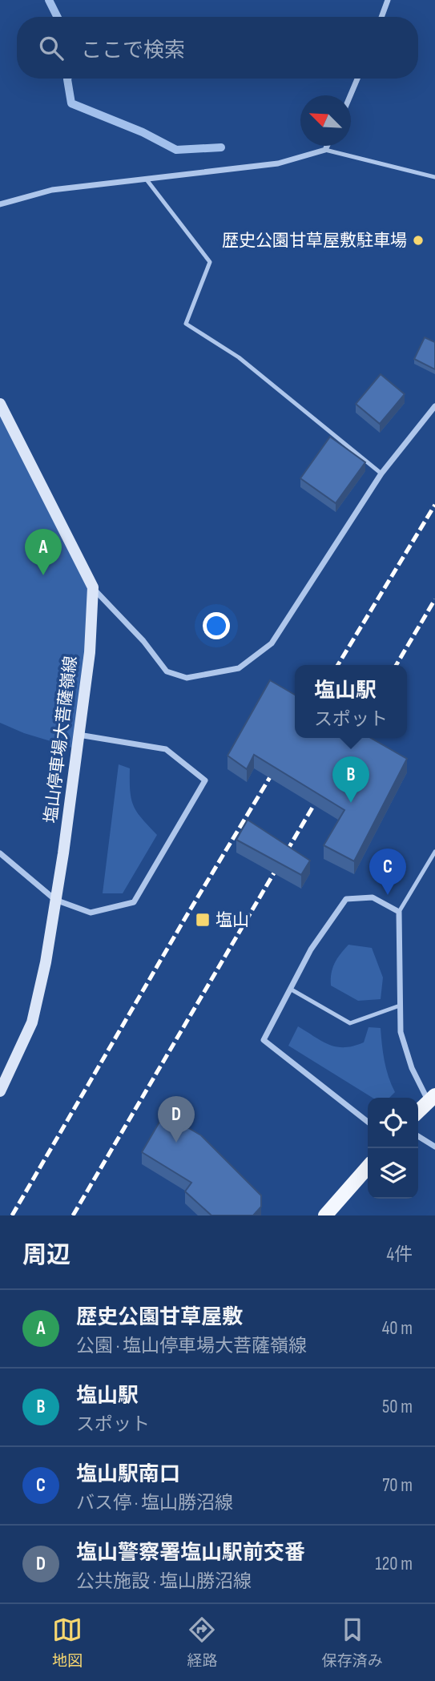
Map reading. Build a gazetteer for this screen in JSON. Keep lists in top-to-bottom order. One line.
{"streets":{"main road":["塩山停車場大菩薩嶺線"]},"places":{"other":["歴史公園甘草屋敷駐車場"],"transit":["塩山"]},"north":"top left","page":{"search":"ここで検索","pins":["A","B","C","D"],"popup":["塩山駅","スポット"],"heading":["周辺","4件"],"list":[{"mark":"A","name":"歴史公園甘草屋敷","note":"公園 · 塩山停車場大菩薩嶺線","value":"40 m"},{"mark":"B","name":"塩山駅","note":"スポット","value":"50 m"},{"mark":"C","name":"塩山駅南口","note":"バス停 · 塩山勝沼線","value":"70 m"},{"mark":"D","name":"塩山警察署塩山駅前交番","note":"公共施設 · 塩山勝沼線","value":"120 m"}],"nav":["地図","経路","保存済み"]}}
